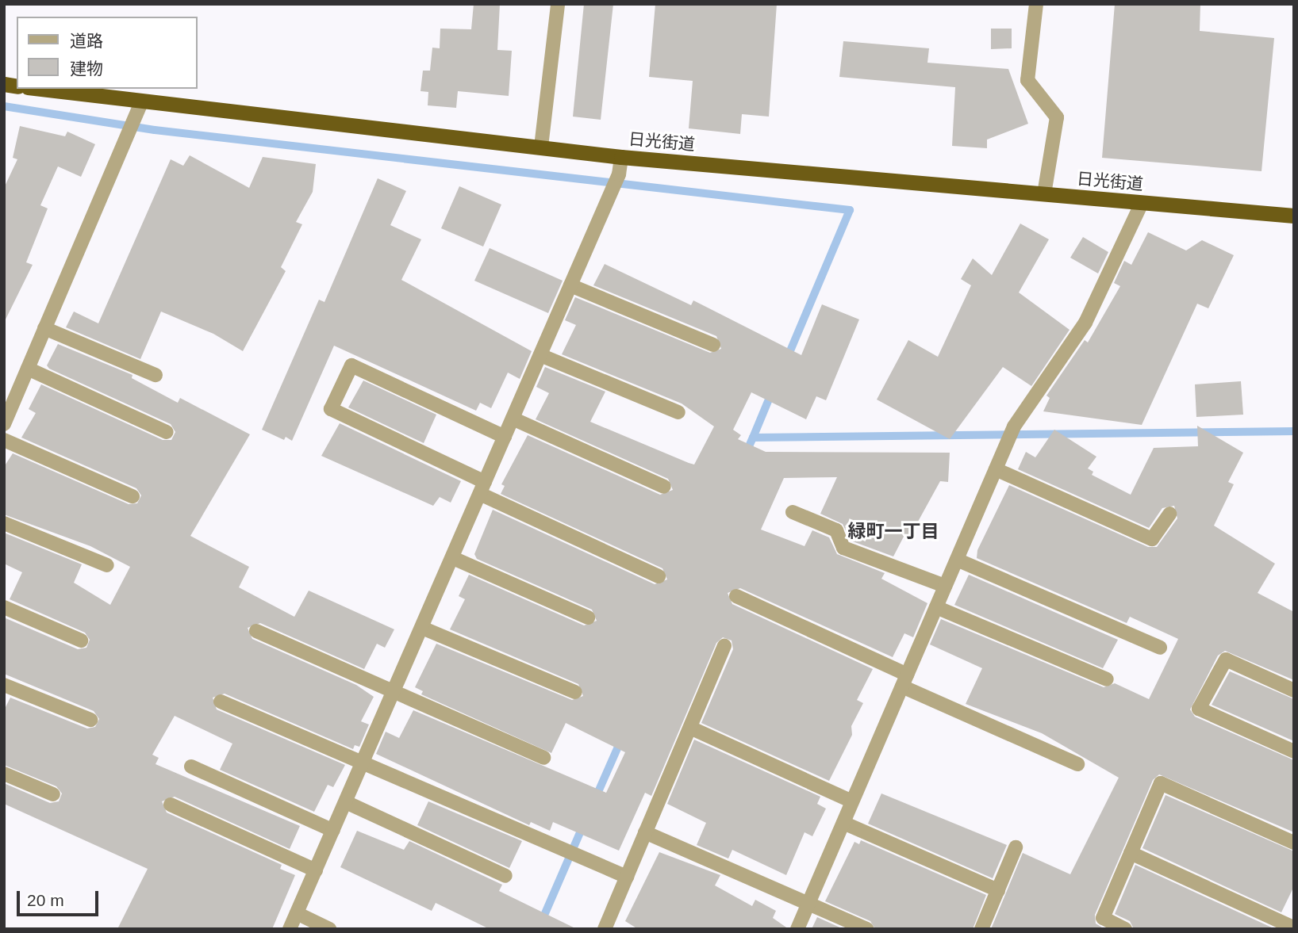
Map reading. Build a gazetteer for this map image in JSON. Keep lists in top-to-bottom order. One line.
{"streets":{"highway":["日光街道"]},"districts":["緑町一丁目"],"legend":["道路","建物"],"scale_bar":"20 m"}
